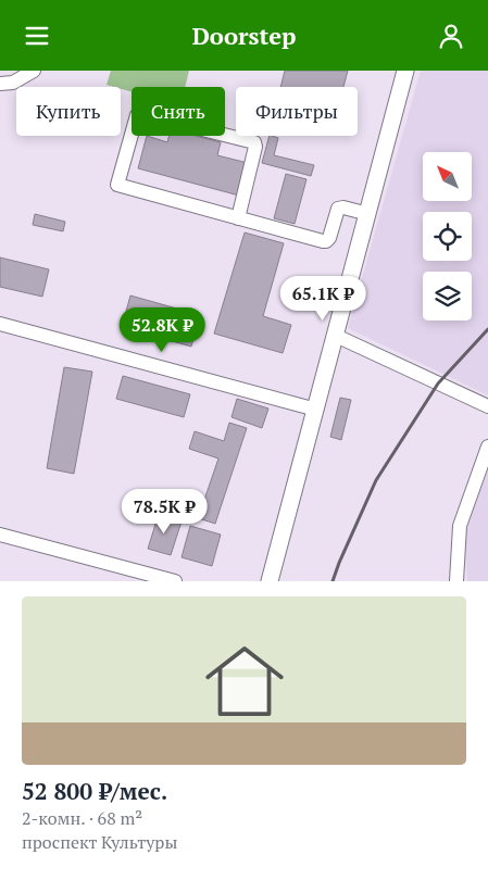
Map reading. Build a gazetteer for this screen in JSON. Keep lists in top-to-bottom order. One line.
{"north":"top left","page":{"header":"Doorstep","chip":["Купить","Снять","Фильтры"],"price":["65.1K ₽","52.8K ₽","78.5K ₽"],"list":[{"name":"52 800 ₽/мес.","note":"2-комн. · 68 m² · проспект Культуры"}]}}
